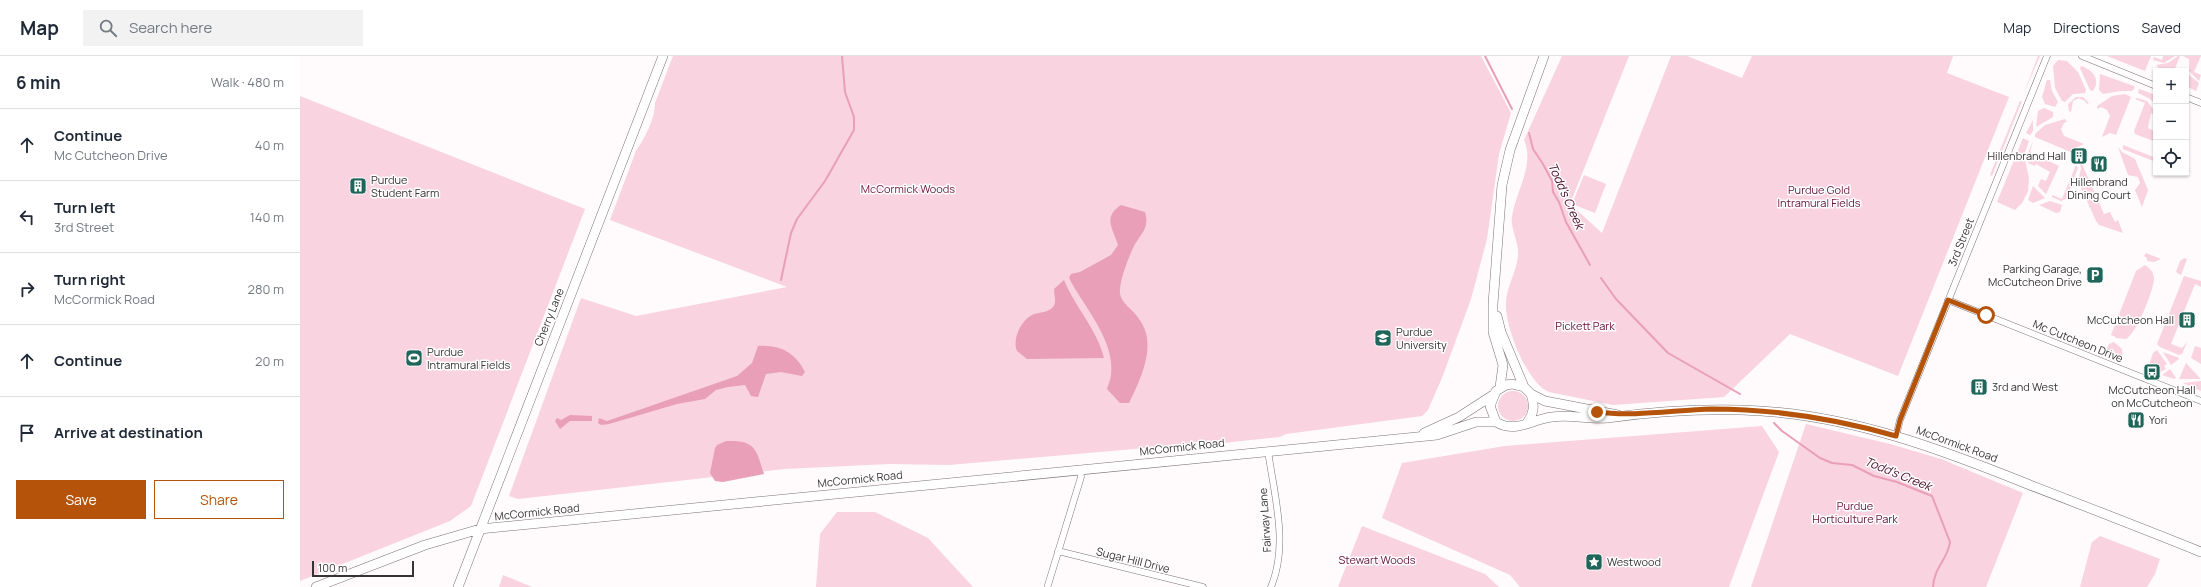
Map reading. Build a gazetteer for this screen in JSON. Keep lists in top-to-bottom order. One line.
{"streets":{"street":["3rd Street","Cherry Lane","Mc Cutcheon Drive","McCormick Road","Fairway Lane","Sugar Hill Drive"]},"crossings":[["3rd Street","Mc Cutcheon Drive"],["3rd Street","McCormick Road"],["Cherry Lane","McCormick Road"],["McCormick Road","Fairway Lane"]],"water":["Todd's Creek"],"parks":["McCormick Woods","Purdue Gold Intramural Fields","Pickett Park","Purdue Horticulture Park","Stewart Woods"],"places":{"building":["Hillenbrand Hall","Purdue Student Farm","McCutcheon Hall","3rd and West"],"restaurant":["Hillenbrand Dining Court","Yori"],"parking":["Parking Garage, McCutcheon Drive"],"school or university":["Purdue University"],"sports":["Purdue Intramural Fields"],"bus stop":["McCutcheon Hall on McCutcheon"],"place":["Westwood"]},"scale_bar":"100 m","page":{"header":"Map","search":"Search here","nav":["Map","Directions","Saved"],"heading":["6 min","Walk · 480 m"],"map_buttons":["+","−"],"list":[["Continue","Mc Cutcheon Drive","40 m"],["Turn left","3rd Street","140 m"],["Turn right","McCormick Road","280 m"],["Continue","20 m"],"Arrive at destination"],"buttons":["Save","Share"],"scale":"100 m"}}
